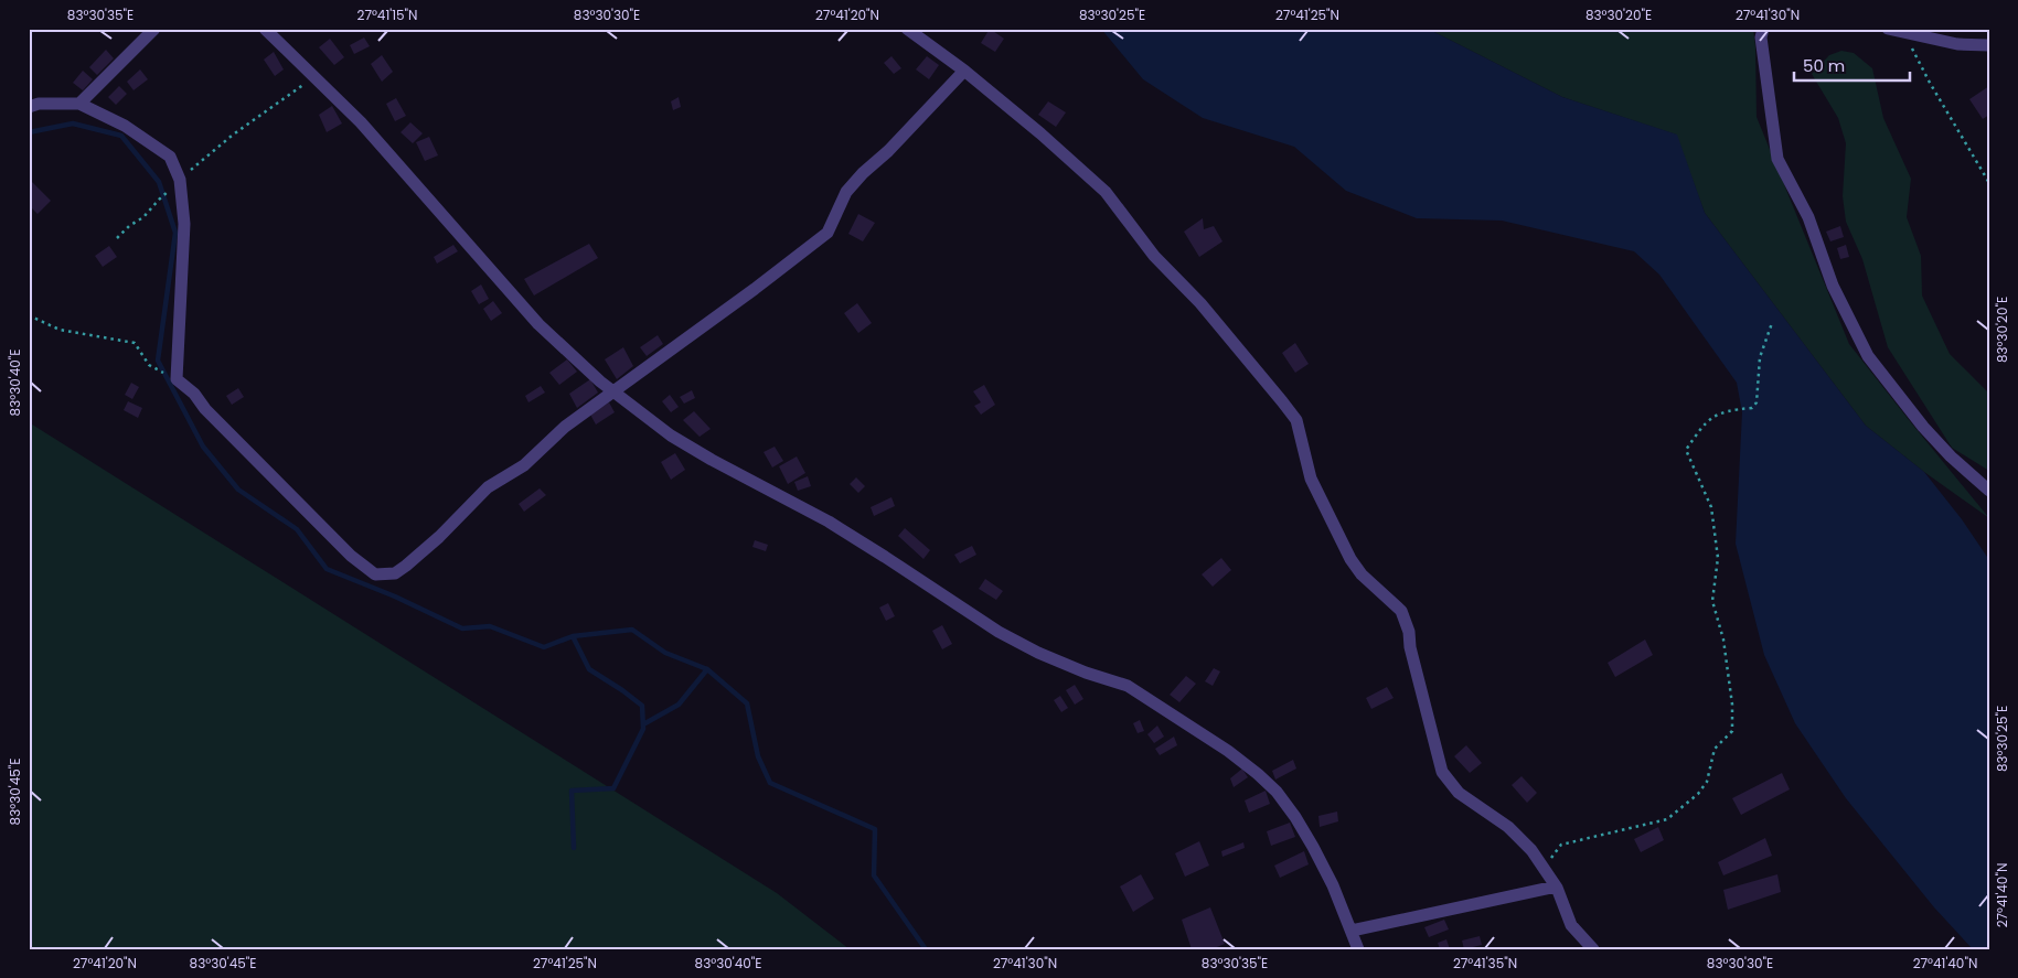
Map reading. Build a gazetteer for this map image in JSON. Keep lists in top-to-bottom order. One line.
{"scale_bar":"50 m","coordinates":["83°30'35\"E","27°41'15\"N","83°30'30\"E","27°41'20\"N","83°30'25\"E","27°41'25\"N","83°30'20\"E","27°41'30\"N","83°30'40\"E","83°30'45\"E","27°41'40\"N","27°41'35\"N"]}
